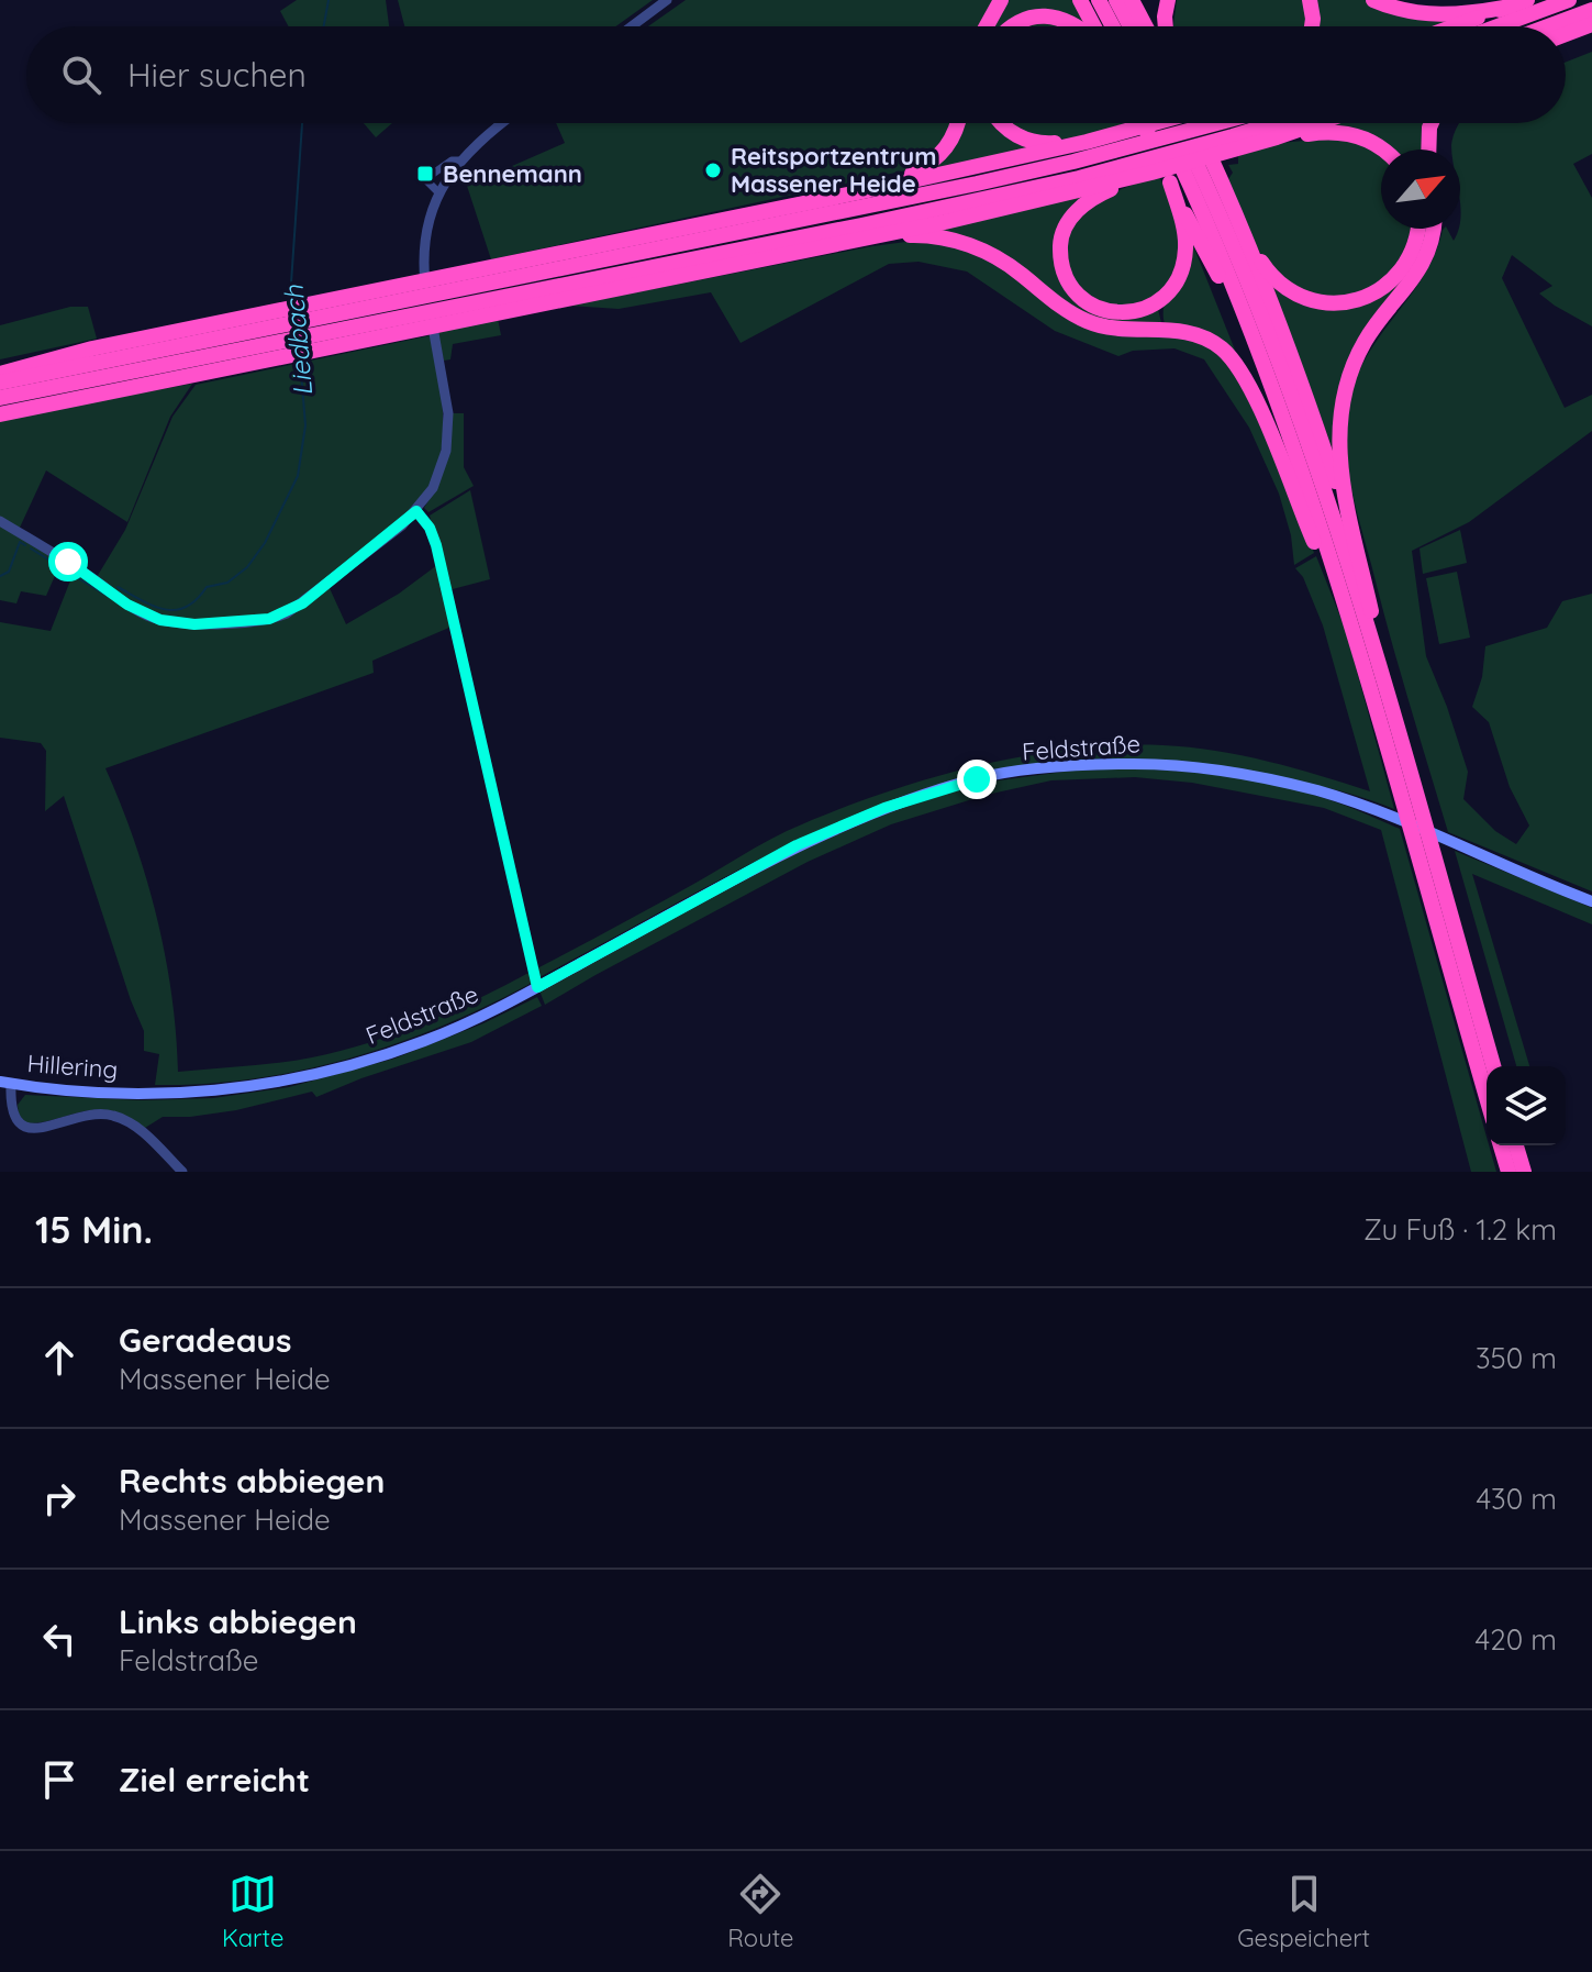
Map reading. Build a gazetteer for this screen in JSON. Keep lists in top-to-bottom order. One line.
{"streets":{"main road":["Feldstraße","Hillering"]},"crossings":[["Feldstraße","Hillering"]],"water":["Liedbach"],"places":{"other":["Reitsportzentrum Massener Heide"],"transit":["Bennemann"]},"north":"top right","page":{"search":"Hier suchen","heading":["15 Min.","Zu Fuß · 1.2 km"],"list":[["Geradeaus","Massener Heide","350 m"],["Rechts abbiegen","Massener Heide","430 m"],["Links abbiegen","Feldstraße","420 m"],"Ziel erreicht"],"nav":["Karte","Route","Gespeichert"]}}
